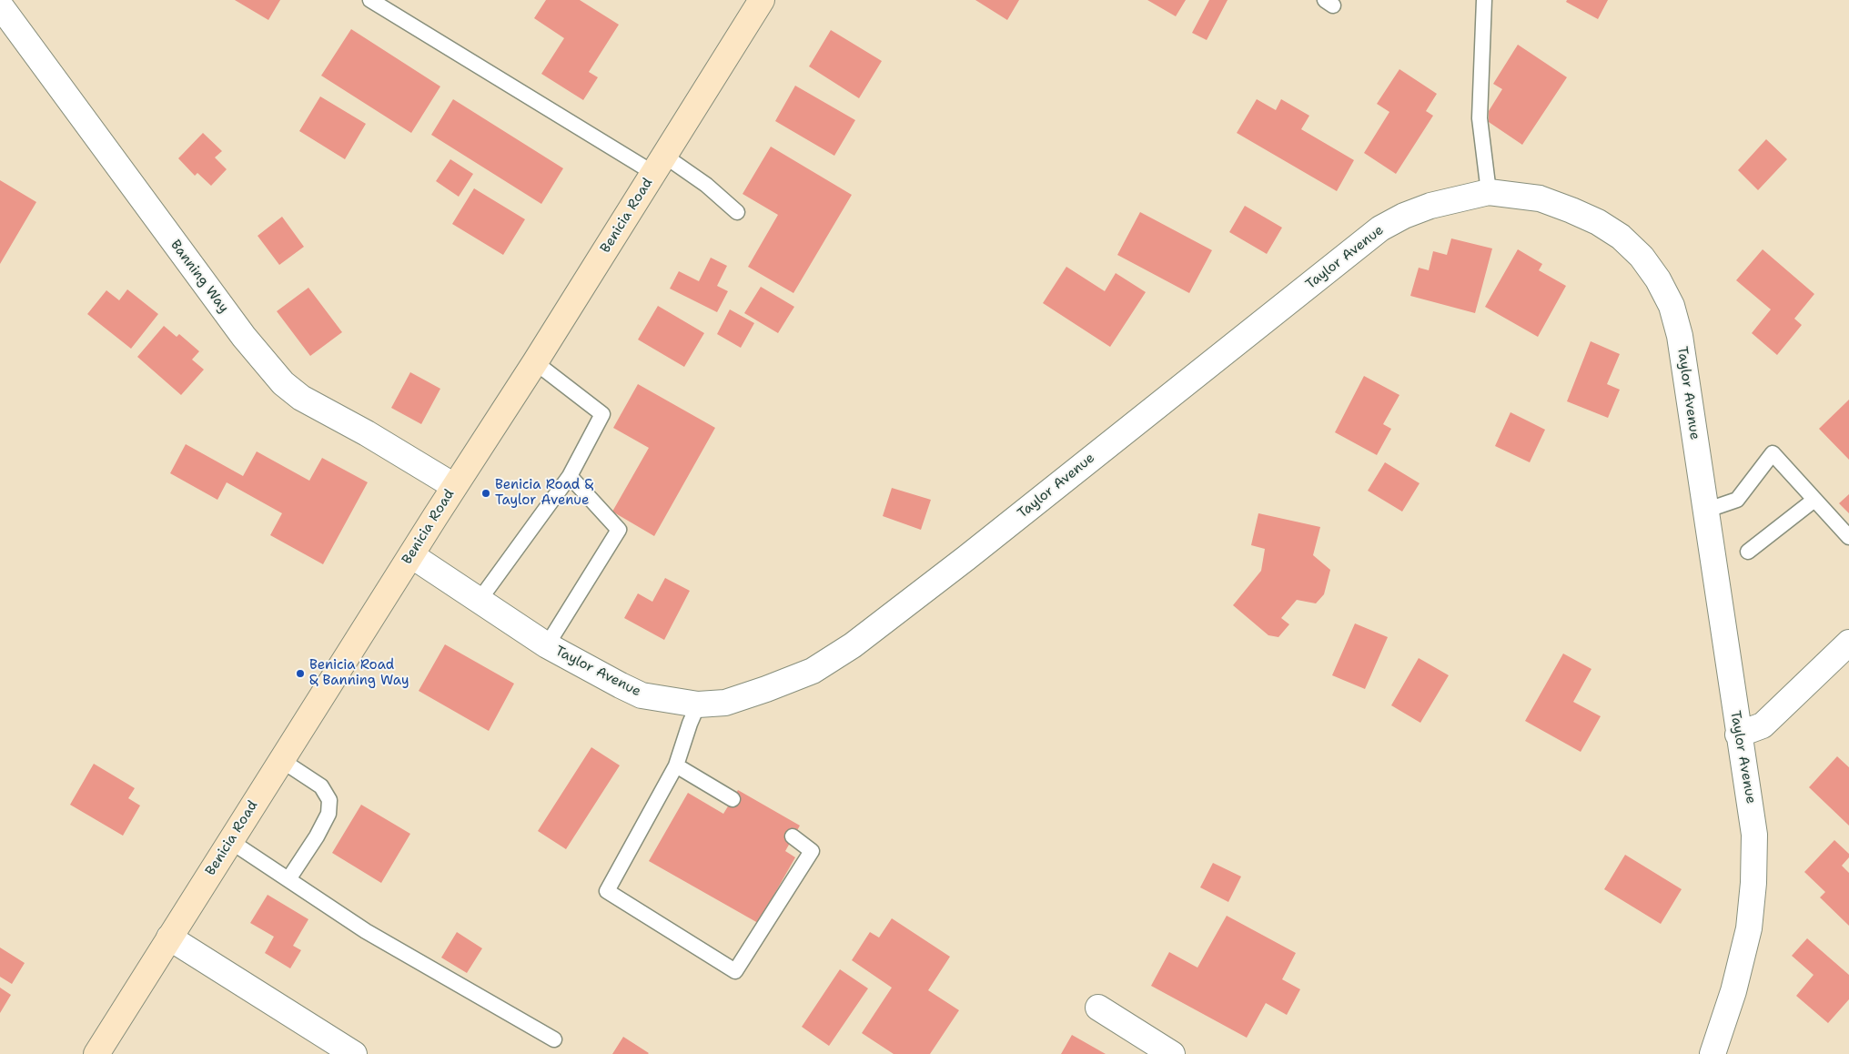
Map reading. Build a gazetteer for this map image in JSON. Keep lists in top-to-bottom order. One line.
{"streets":{"main road":["Benicia Road"],"street":["Taylor Avenue","Banning Way"]},"crossings":[["Benicia Road","Taylor Avenue"],["Benicia Road","Banning Way"]],"places":["Benicia Road & Taylor Avenue","Benicia Road & Banning Way"]}
